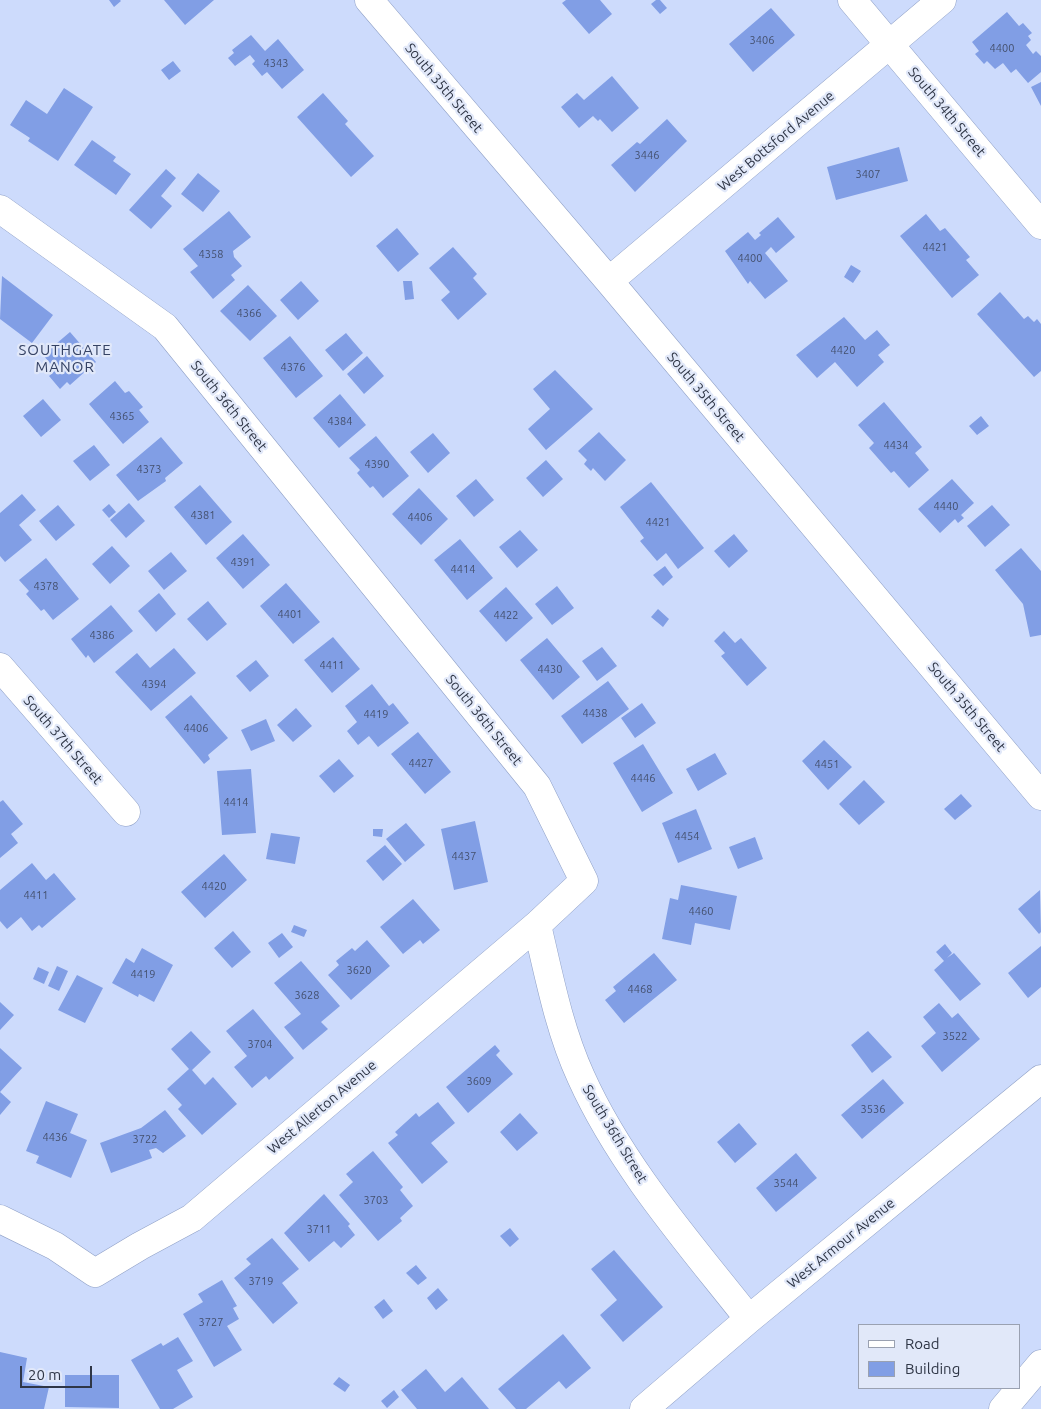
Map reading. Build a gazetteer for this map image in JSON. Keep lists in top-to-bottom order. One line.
{"streets":{"main road":["South 35th Street","South 34th Street","West Bottsford Avenue","South 36th Street","South 37th Street","West Allerton Avenue","West Armour Avenue"]},"crossings":[["South 35th Street","West Bottsford Avenue"],["South 34th Street","West Bottsford Avenue"],["South 36th Street","West Allerton Avenue"],["South 36th Street","West Armour Avenue"]],"districts":["SOUTHGATE MANOR"],"house_numbers":["3406","4400","4343","3446","3407","4421","4358","4400","4366","4420","4376","4365","4384","4434","4390","4373","4440","4381","4406","4421","4391","4414","4378","4401","4422","4386","4411","4430","4394","4438","4419","4406","4427","4451","4446","4414","4454","4437","4420","4411","4460","3620","4419","4468","3628","3522","3704","3609","3536","4436","3722","3544","3703","3711","3719","3727"],"legend":["Road","Building"],"scale_bar":"20 m"}
